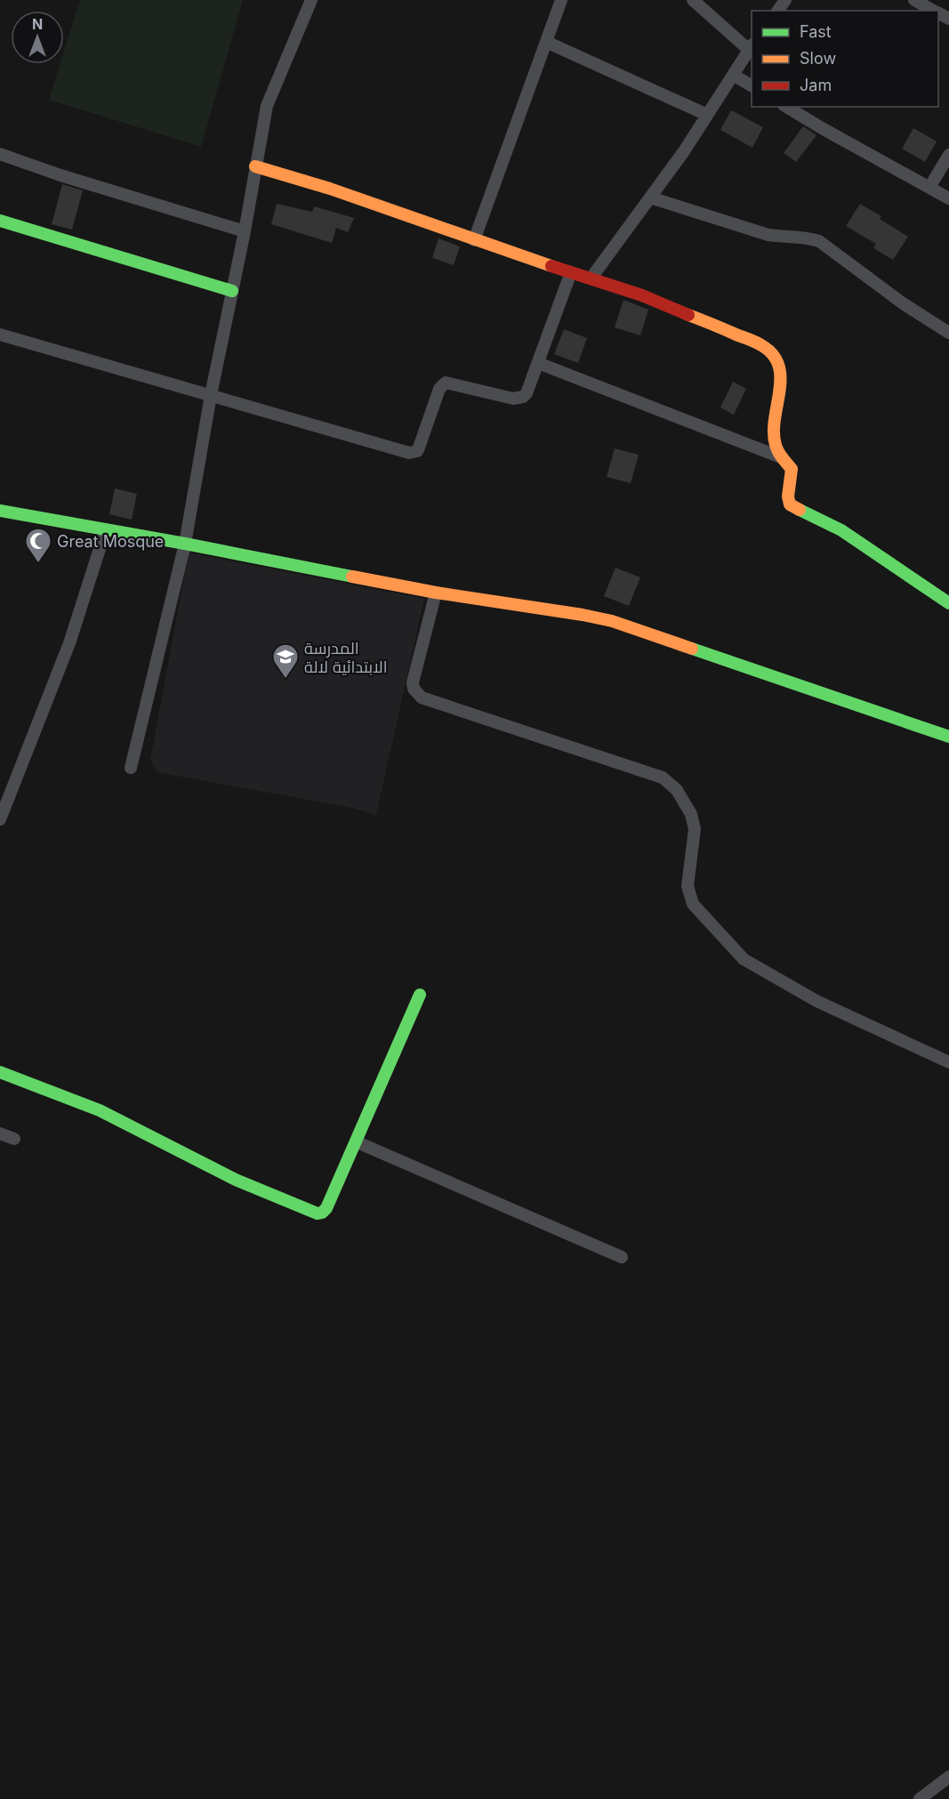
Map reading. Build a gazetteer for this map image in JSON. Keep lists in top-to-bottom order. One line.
{"places":{"mosque":["Great Mosque"],"school or university":["المدرسة الابتدائية لالة"]},"legend":["Fast","Slow","Jam"],"north":"top"}
